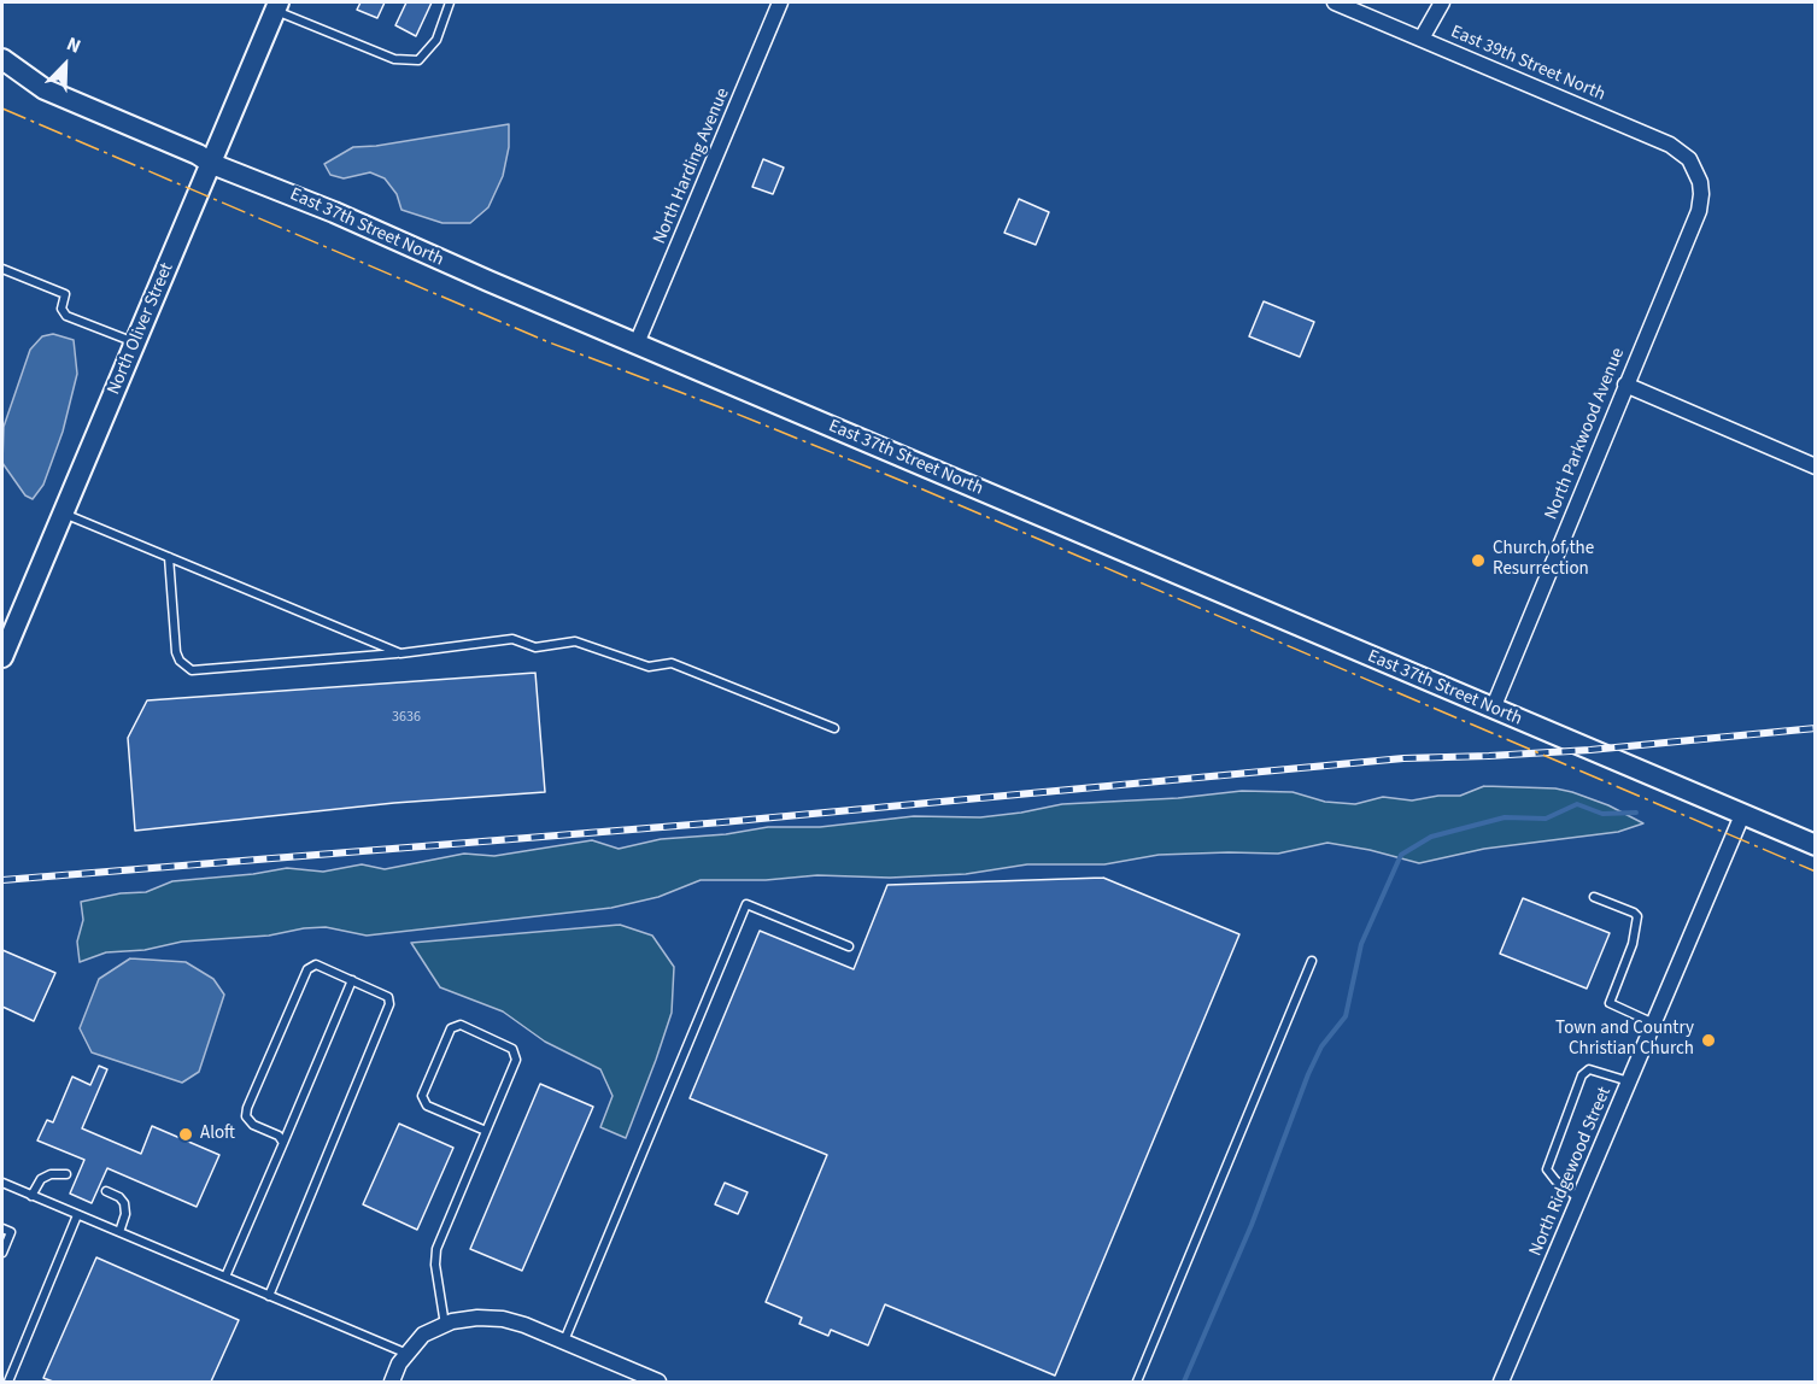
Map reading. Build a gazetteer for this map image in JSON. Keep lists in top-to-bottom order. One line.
{"streets":{"main road":["East 37th Street North","North Oliver Street"],"street":["East 39th Street North","North Harding Avenue","North Parkwood Avenue","North Ridgewood Street"]},"crossings":[["East 39th Street North","North Parkwood Avenue"],["North Harding Avenue","East 37th Street North"],["East 37th Street North","North Oliver Street"],["East 37th Street North","North Parkwood Avenue"],["East 37th Street North","North Ridgewood Street"]],"places":["Church of the Resurrection","Town and Country Christian Church","Aloft"],"house_numbers":["3636"],"north":"top right"}
